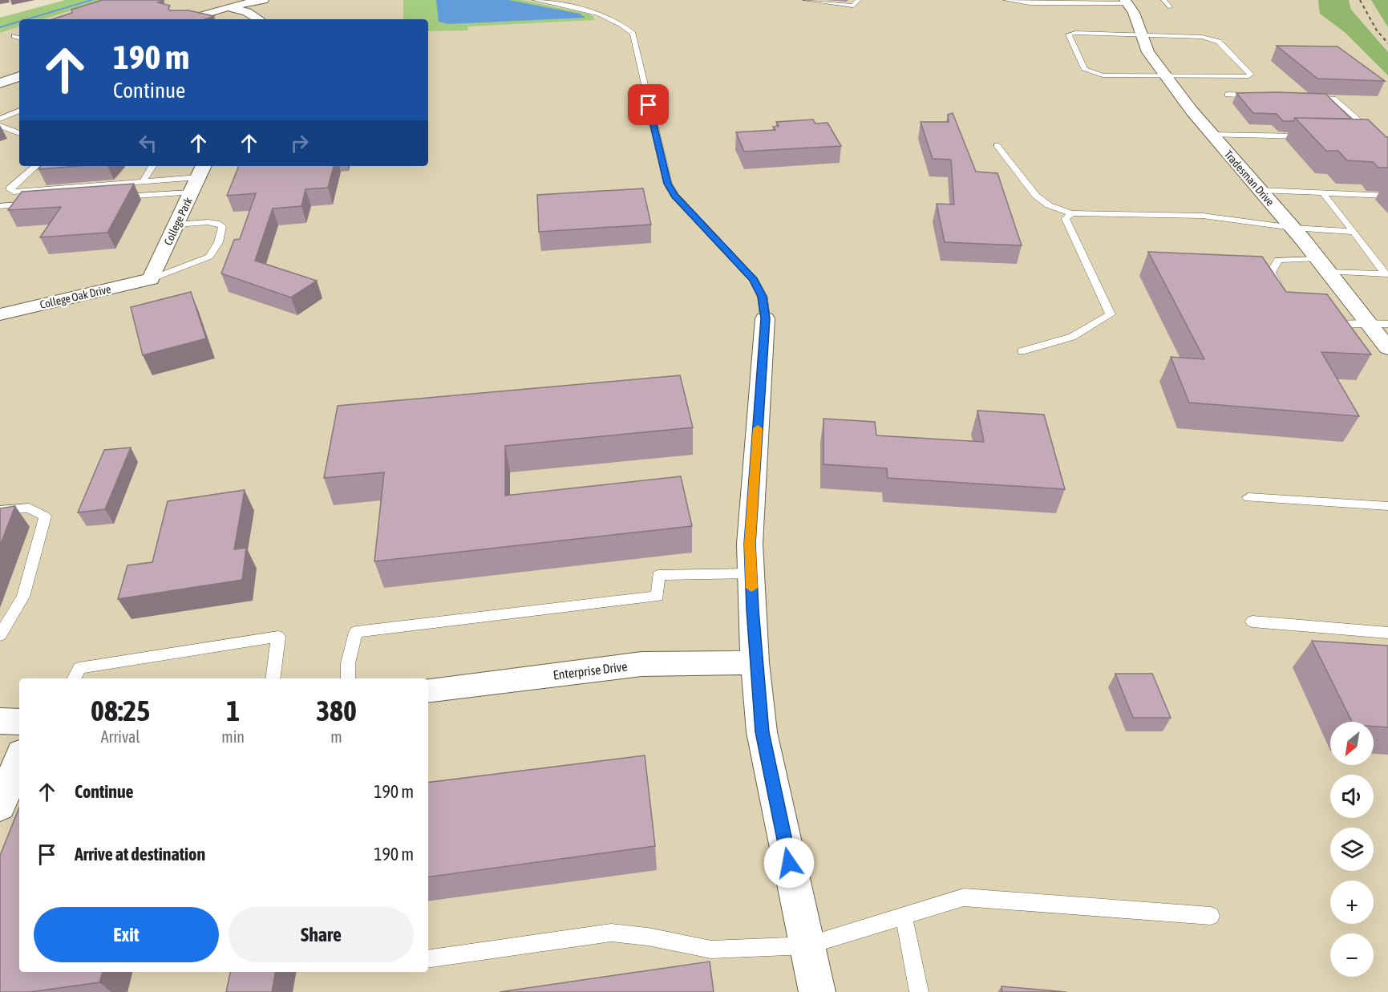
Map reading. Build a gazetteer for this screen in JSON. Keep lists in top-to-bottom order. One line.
{"streets":{"street":["Tradesman Drive","College Park","College Oak Drive","Enterprise Drive"]},"crossings":[["College Park","College Oak Drive"]],"north":"bottom left","page":{"turn":["190 m","Continue"],"eta":["08:25","Arrival","1","min","380","m"],"map_buttons":["+","−"],"list":[{"name":"Continue","value":"190 m"},{"name":"Arrive at destination","value":"190 m"}],"buttons":["Exit","Share"]}}
